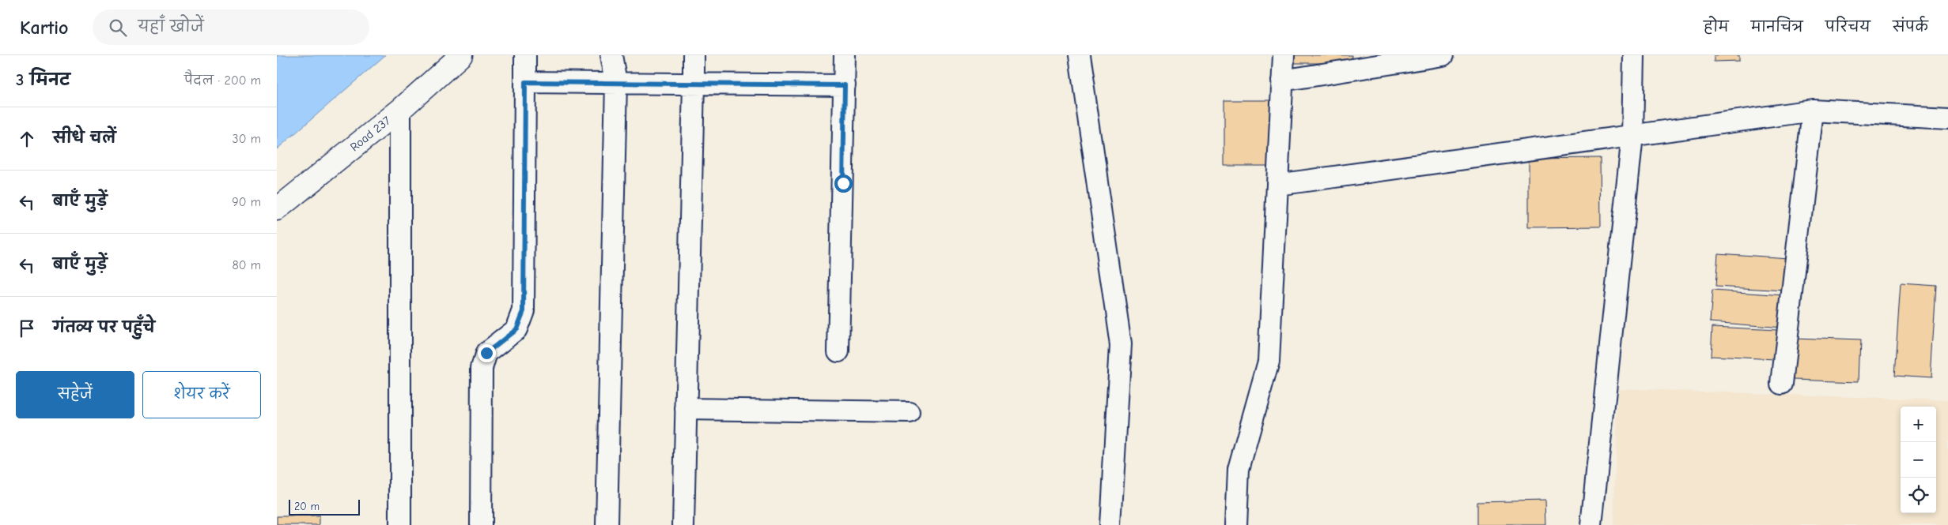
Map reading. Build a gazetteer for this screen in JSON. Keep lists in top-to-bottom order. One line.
{"streets":{"street":["Road 237"]},"scale_bar":"20 m","page":{"header":"Kartio","search":"यहाँ खोजें","nav":["होम","मानचित्र","परिचय","संपर्क"],"heading":["3 मिनट","पैदल · 200 m"],"list":[["सीधे चलें","30 m"],["बाएँ मुड़ें","90 m"],["बाएँ मुड़ें","80 m"],"गंतव्य पर पहुँचे"],"buttons":["सहेजें","शेयर करें"],"map_buttons":["+","−"],"scale":"20 m"}}
